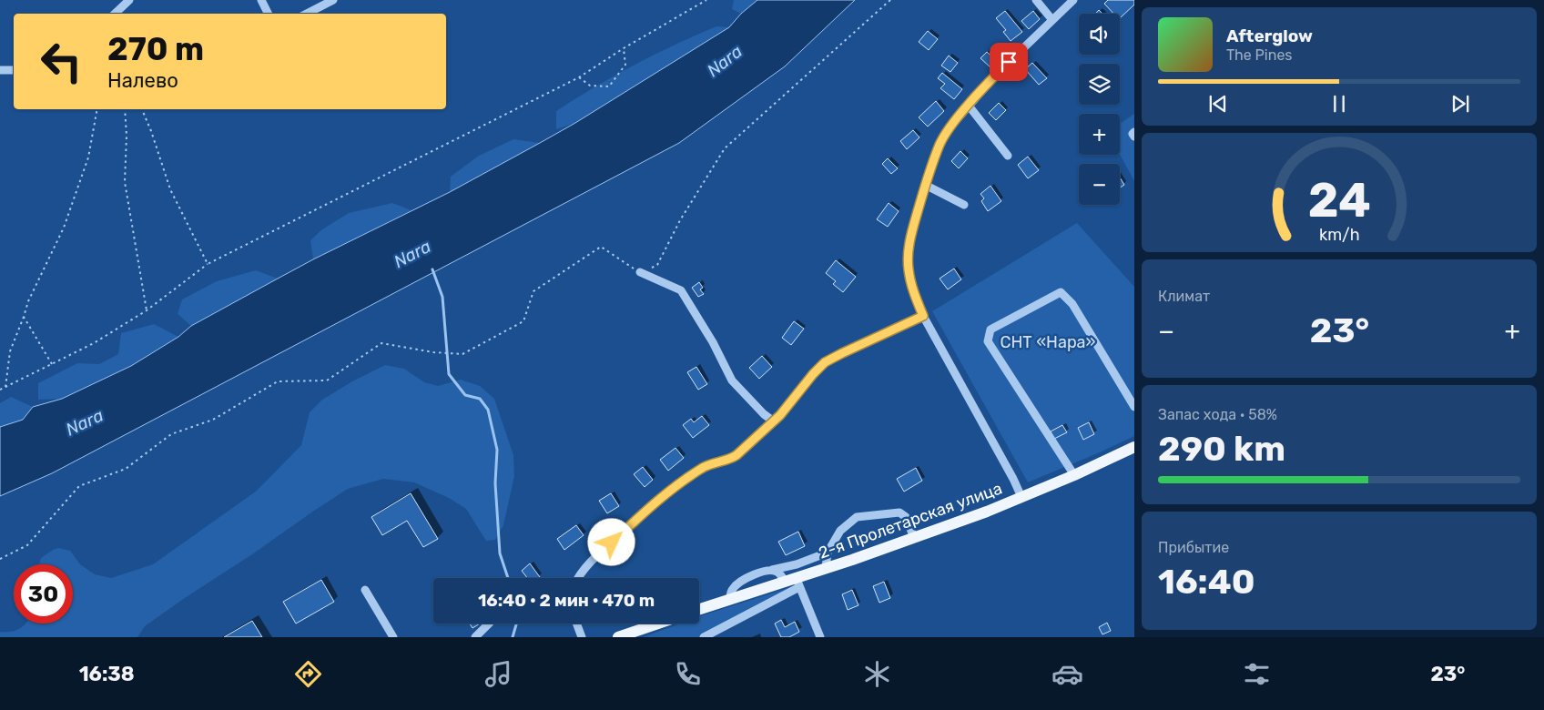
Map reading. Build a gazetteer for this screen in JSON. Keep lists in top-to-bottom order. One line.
{"streets":{"main road":["2-я Пролетарская улица"]},"water":["Nara"],"parks":["СНТ «Нара»"],"page":{"map_buttons":["+","−"],"turn":["270 m","Налево"],"song":["Afterglow","The Pines"],"tile":["Климат",["Запас хода · 58%","290 km"],["Прибытие","16:40"]],"heat":["−","23°","+"],"limit":"30","trip":"16:40 · 2 мин · 470 m","tabs":["16:38","23°"],"gauge":["24","km/h"]}}
